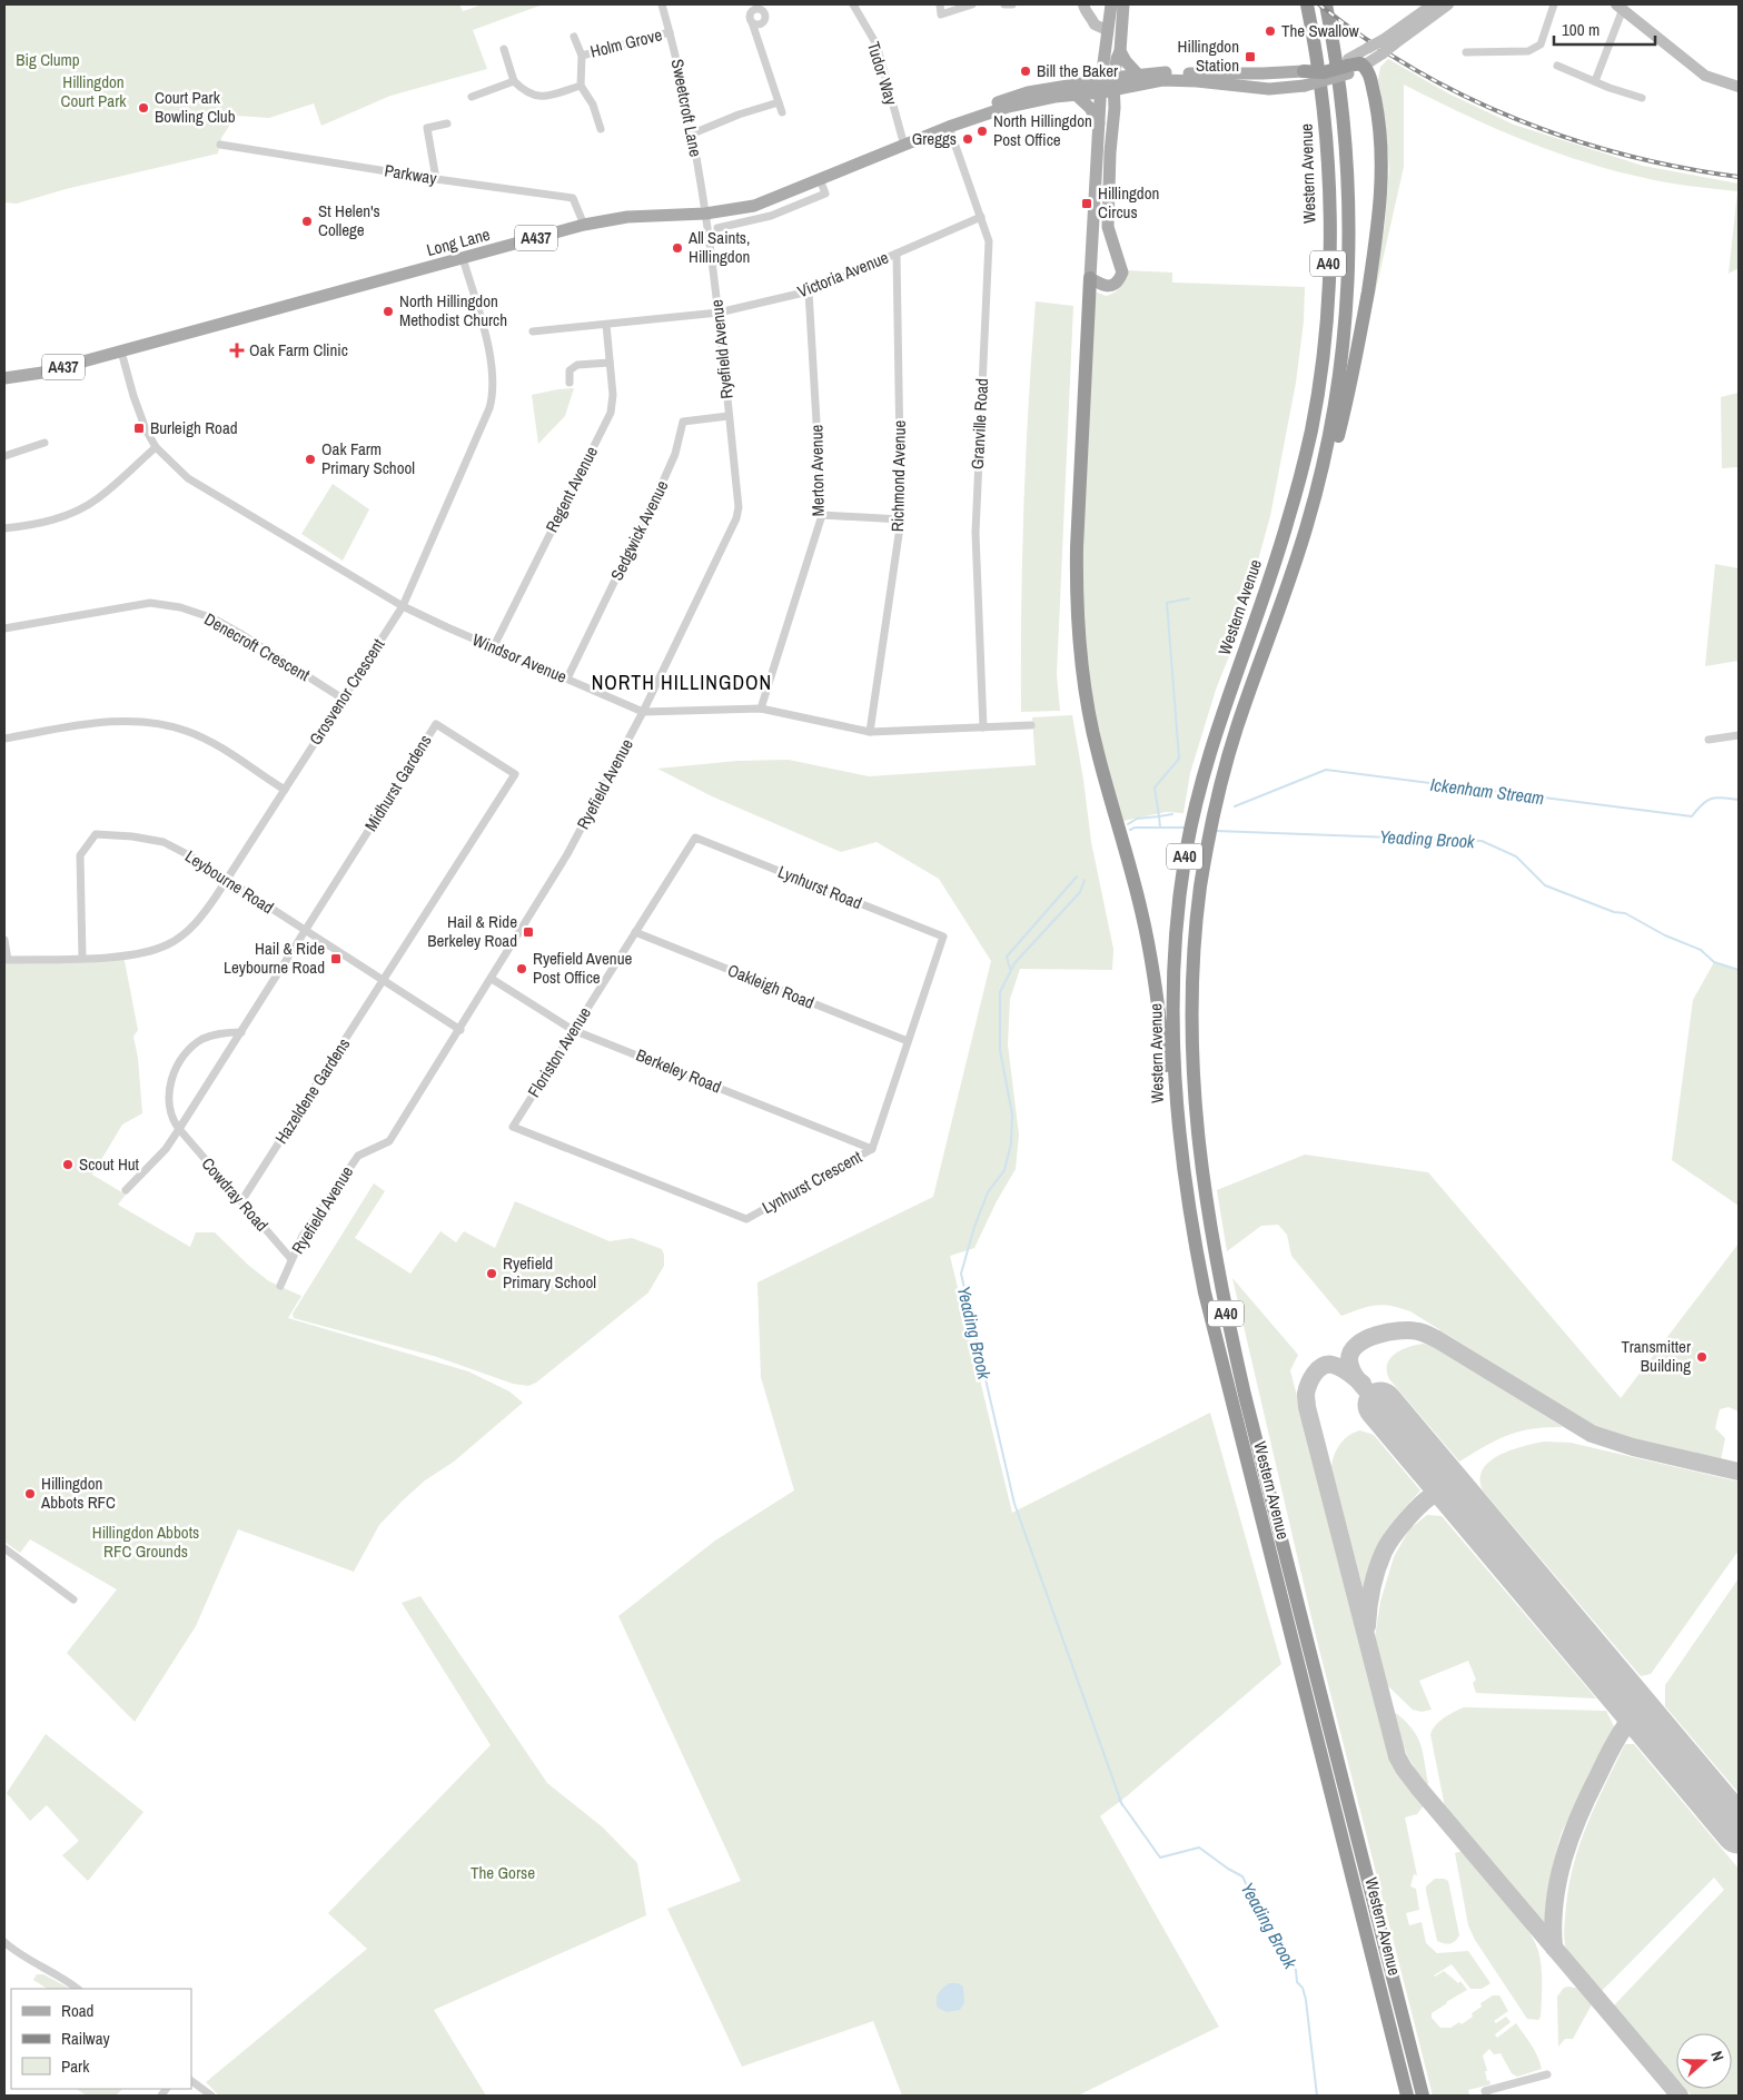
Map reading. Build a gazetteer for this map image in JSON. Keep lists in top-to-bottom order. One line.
{"streets":{"highway":["Western Avenue","A40"],"main road":["A437","Long Lane"],"street":["Holm Grove","Tudor Way","Sweetcroft Lane","Parkway","Victoria Avenue","Ryefield Avenue","Granville Road","Merton Avenue","Richmond Avenue","Regent Avenue","Sedgwick Avenue","Denecroft Crescent","Windsor Avenue","Grosvenor Crescent","Midhurst Gardens","Leybourne Road","Lynhurst Road","Oakleigh Road","Floriston Avenue","Berkeley Road","Hazeldene Gardens","Lynhurst Crescent","Cowdray Road"]},"crossings":[["Holm Grove","Sweetcroft Lane"],["Tudor Way","Long Lane"],["Sweetcroft Lane","Long Lane"],["Sweetcroft Lane","Ryefield Avenue"],["Parkway","Long Lane"],["Long Lane","Ryefield Avenue"],["Long Lane","Granville Road"],["Long Lane","Windsor Avenue"],["Long Lane","Grosvenor Crescent"],["Victoria Avenue","Ryefield Avenue"],["Victoria Avenue","Granville Road"],["Victoria Avenue","Merton Avenue"],["Victoria Avenue","Richmond Avenue"],["Victoria Avenue","Regent Avenue"],["Ryefield Avenue","Sedgwick Avenue"],["Ryefield Avenue","Windsor Avenue"],["Ryefield Avenue","Leybourne Road"],["Ryefield Avenue","Berkeley Road"],["Ryefield Avenue","Cowdray Road"],["Granville Road","Windsor Avenue"],["Merton Avenue","Windsor Avenue"],["Richmond Avenue","Windsor Avenue"],["Regent Avenue","Windsor Avenue"],["Sedgwick Avenue","Windsor Avenue"],["Denecroft Crescent","Grosvenor Crescent"],["Windsor Avenue","Grosvenor Crescent"],["Grosvenor Crescent","Leybourne Road"],["Midhurst Gardens","Leybourne Road"],["Midhurst Gardens","Hazeldene Gardens"],["Leybourne Road","Hazeldene Gardens"],["Lynhurst Road","Floriston Avenue"],["Lynhurst Road","Lynhurst Crescent"],["Oakleigh Road","Floriston Avenue"],["Oakleigh Road","Lynhurst Crescent"],["Floriston Avenue","Berkeley Road"],["Floriston Avenue","Lynhurst Crescent"],["Berkeley Road","Lynhurst Crescent"],["Hazeldene Gardens","Cowdray Road"]],"districts":["NORTH HILLINGDON"],"water":["Ickenham Stream","Yeading Brook"],"parks":["Big Clump","Hillingdon Court Park","Hillingdon Abbots RFC Grounds","The Gorse"],"places":{"other":["The Swallow","Bill the Baker","Court Park Bowling Club","North Hillingdon Post Office","Greggs","St Helen's College","All Saints, Hillingdon","North Hillingdon Methodist Church","Oak Farm Primary School","Ryefield Avenue Post Office","Scout Hut","Ryefield Primary School","Transmitter Building","Hillingdon Abbots RFC"],"transit":["Hillingdon Station","Hillingdon Circus","Burleigh Road","Hail & Ride Berkeley Road","Hail & Ride Leybourne Road"],"health":["Oak Farm Clinic"]},"legend":["Road","Railway","Park"],"scale_bar":"100 m","north":"right"}
